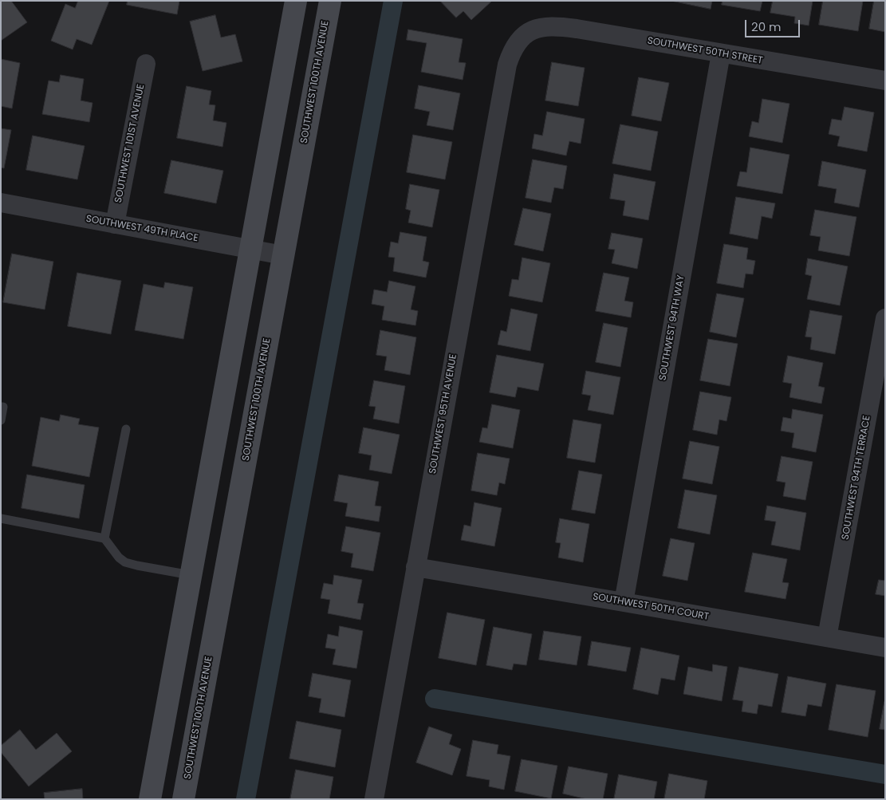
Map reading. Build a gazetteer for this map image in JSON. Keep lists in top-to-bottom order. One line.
{"streets":{"main road":["SOUTHWEST 100TH AVENUE"],"street":["SOUTHWEST 50TH STREET","SOUTHWEST 101ST AVENUE","SOUTHWEST 49TH PLACE","SOUTHWEST 94TH WAY","SOUTHWEST 95TH AVENUE","SOUTHWEST 94TH TERRACE","SOUTHWEST 50TH COURT"]},"crossings":[["SOUTHWEST 50TH STREET","SOUTHWEST 94TH WAY"],["SOUTHWEST 50TH STREET","SOUTHWEST 95TH AVENUE"],["SOUTHWEST 100TH AVENUE","SOUTHWEST 49TH PLACE"],["SOUTHWEST 101ST AVENUE","SOUTHWEST 49TH PLACE"],["SOUTHWEST 94TH WAY","SOUTHWEST 50TH COURT"],["SOUTHWEST 95TH AVENUE","SOUTHWEST 50TH COURT"],["SOUTHWEST 94TH TERRACE","SOUTHWEST 50TH COURT"]],"scale_bar":"20 m"}
